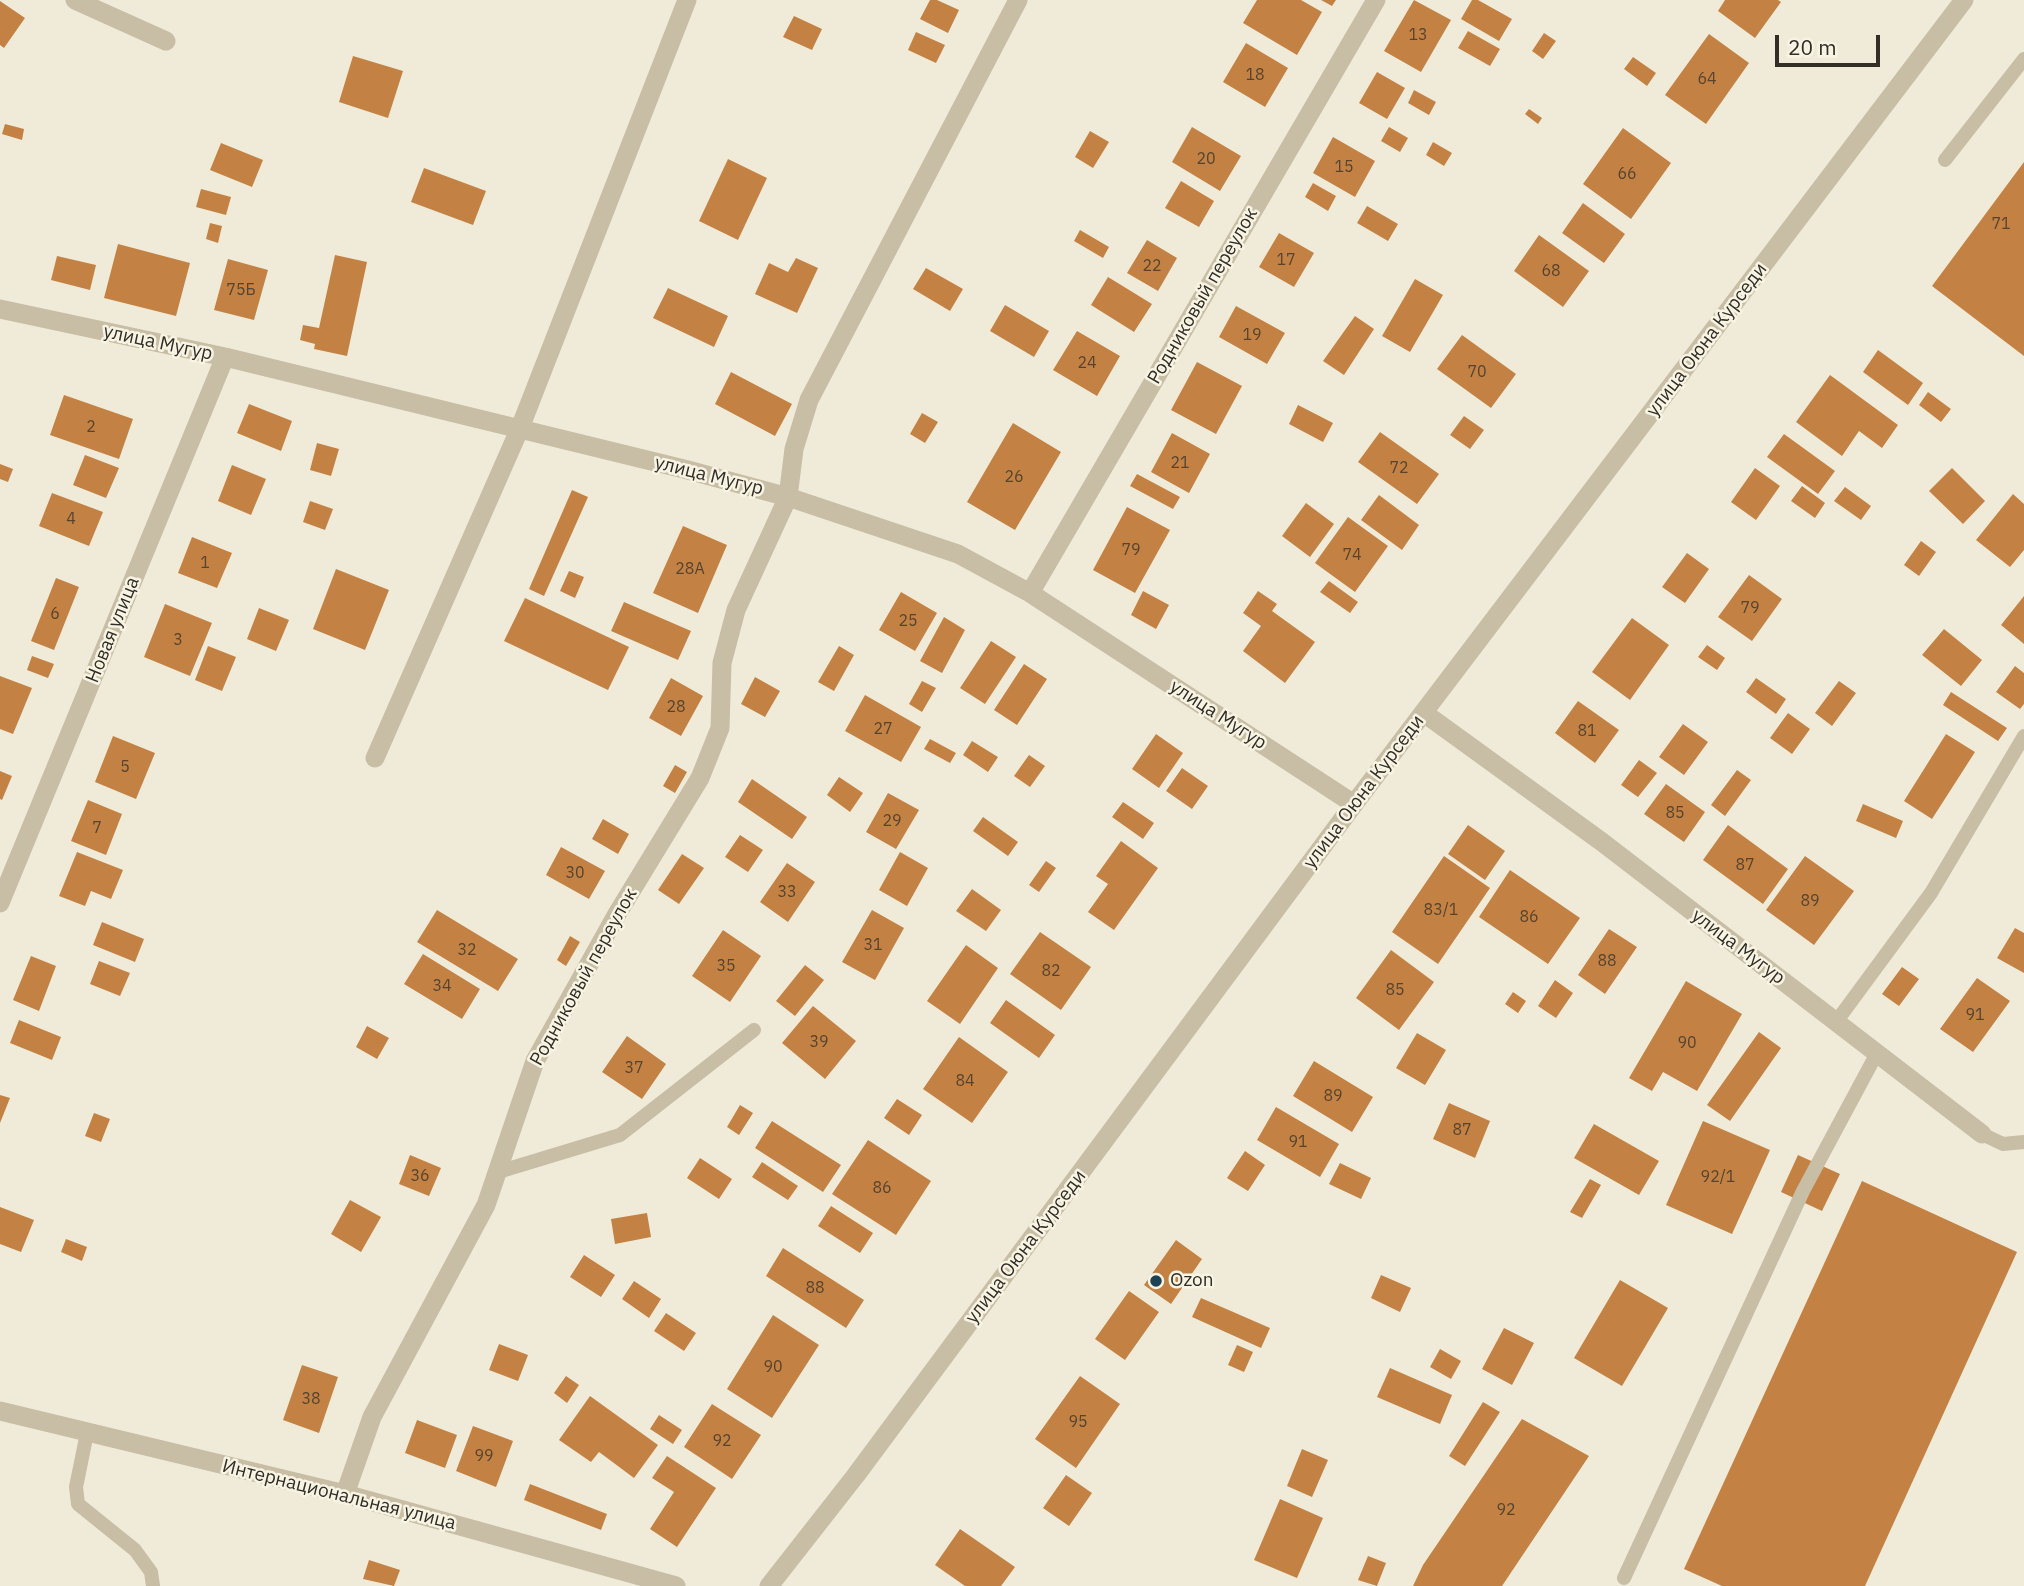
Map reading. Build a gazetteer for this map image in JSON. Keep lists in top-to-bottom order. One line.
{"streets":{"street":["Родниковый переулок","улица Оюна Курседи","улица Мугур","Новая улица","Интернациональная улица"]},"crossings":[["Родниковый переулок","улица Мугур"],["Родниковый переулок","Интернациональная улица"],["улица Оюна Курседи","улица Мугур"],["улица Мугур","Новая улица"]],"places":["Ozon"],"house_numbers":["13","18","64","20","15","66","71","17","22","68","75Б","19","24","70","2","21","72","26","4","79","74","1","28А","79","6","25","3","28","27","81","5","85","29","7","87","30","33","89","83/1","86","31","32","88","35","82","34","85","91","39","90","37","84","89","87","91","36","92/1","86","88","90","38","95","92","99","92"],"scale_bar":"20 m"}
